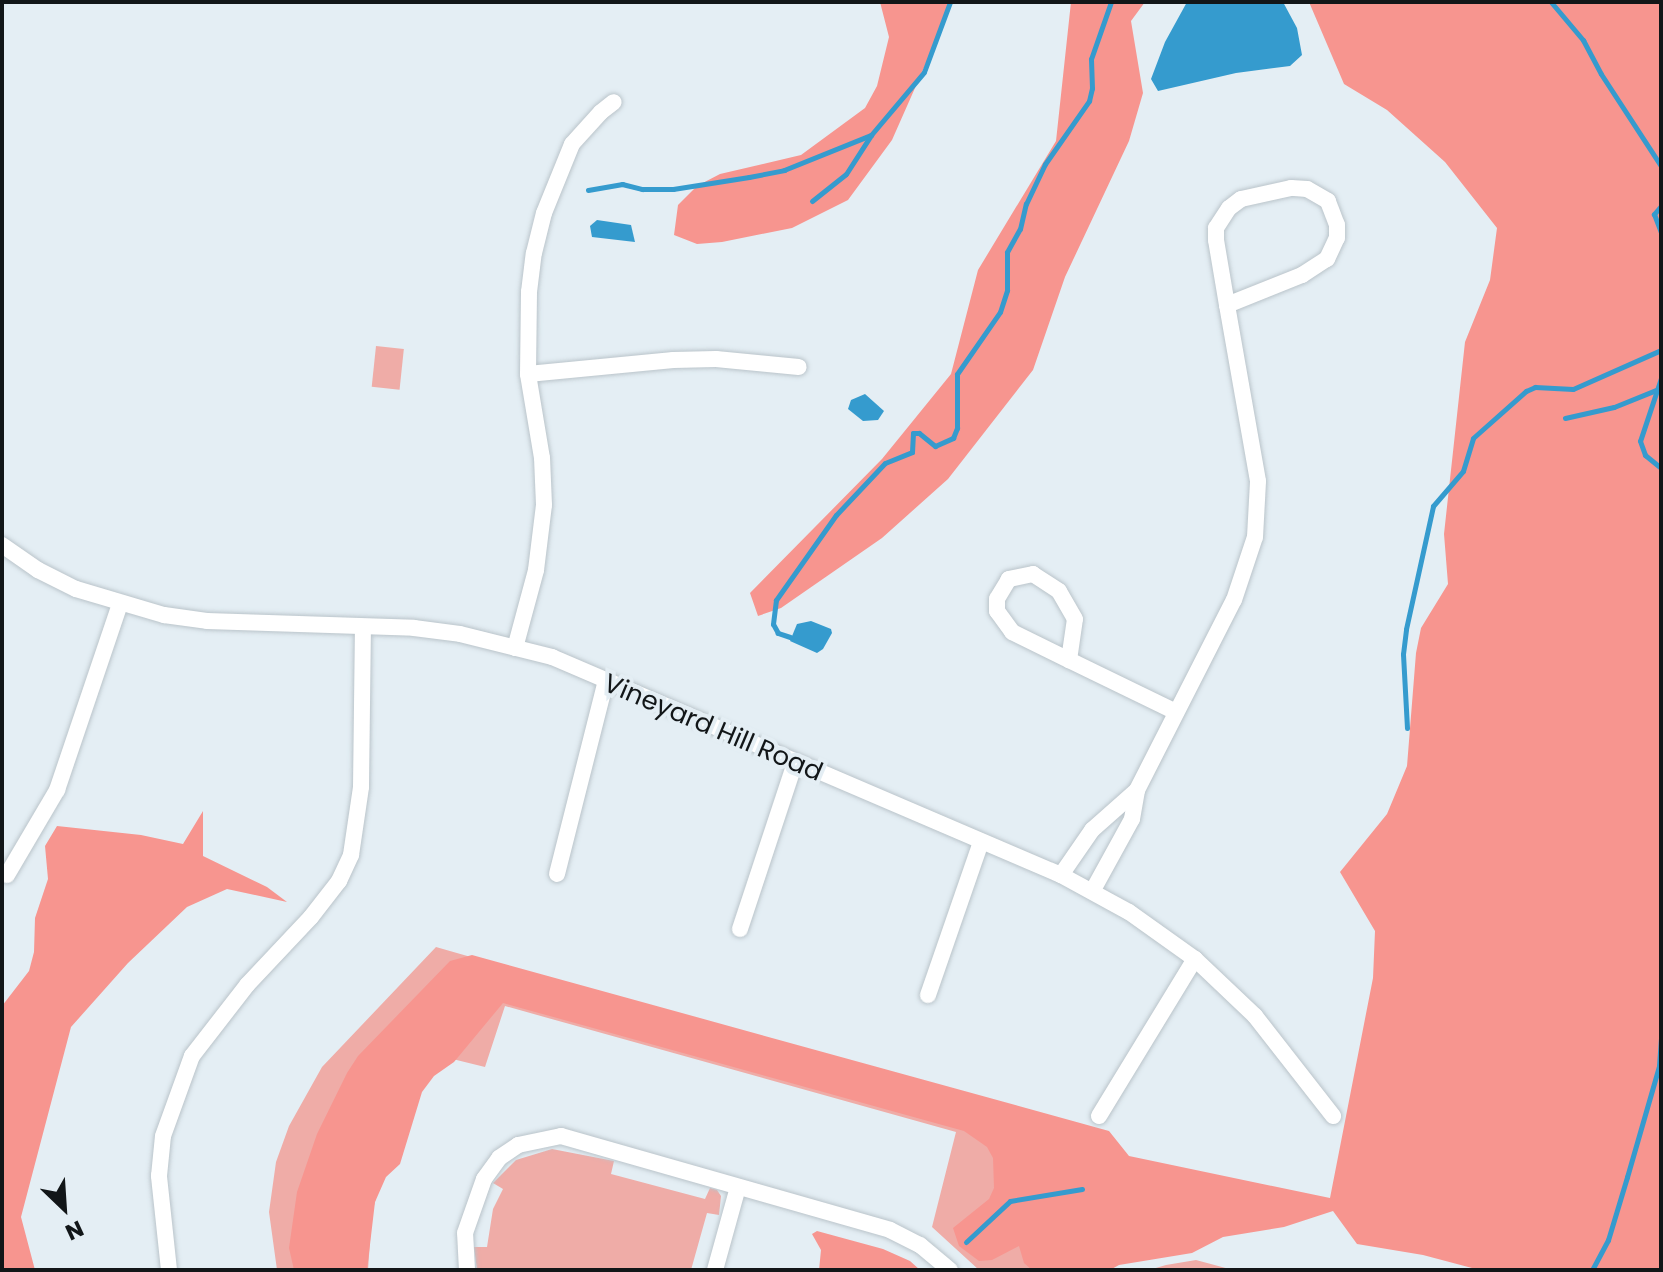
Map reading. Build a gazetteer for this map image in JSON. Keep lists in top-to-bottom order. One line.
{"streets":{"street":["Vineyard Hill Road"]},"north":"bottom right"}
